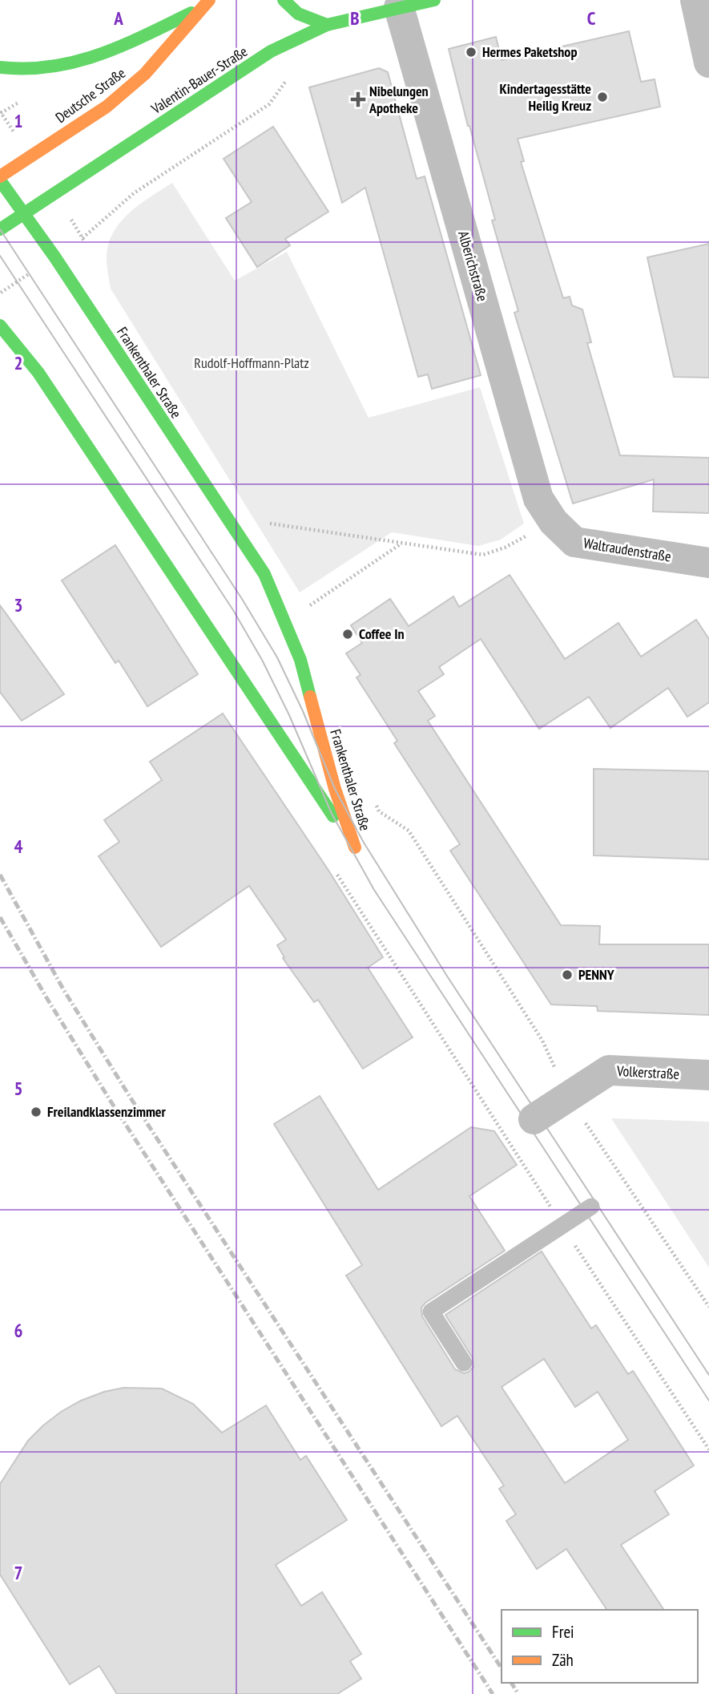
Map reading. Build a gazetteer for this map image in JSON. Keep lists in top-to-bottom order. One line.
{"streets":{"street":["Valentin-Bauer-Straße","Deutsche Straße","Alberichstraße","Frankenthaler Straße","Waltraudenstraße","Volkerstraße"]},"crossings":[["Valentin-Bauer-Straße","Alberichstraße"],["Valentin-Bauer-Straße","Frankenthaler Straße"],["Deutsche Straße","Frankenthaler Straße"],["Alberichstraße","Waltraudenstraße"]],"parks":["Rudolf-Hoffmann-Platz"],"places":{"other":["Hermes Paketshop","Kindertagesstätte Heilig Kreuz","Coffee In","PENNY","Freilandklassenzimmer"],"health":["Nibelungen Apotheke"]},"legend":["Frei","Zäh"],"grid":{"columns":["A","B","C"],"rows":["1","2","3","4","5","6","7"]}}
